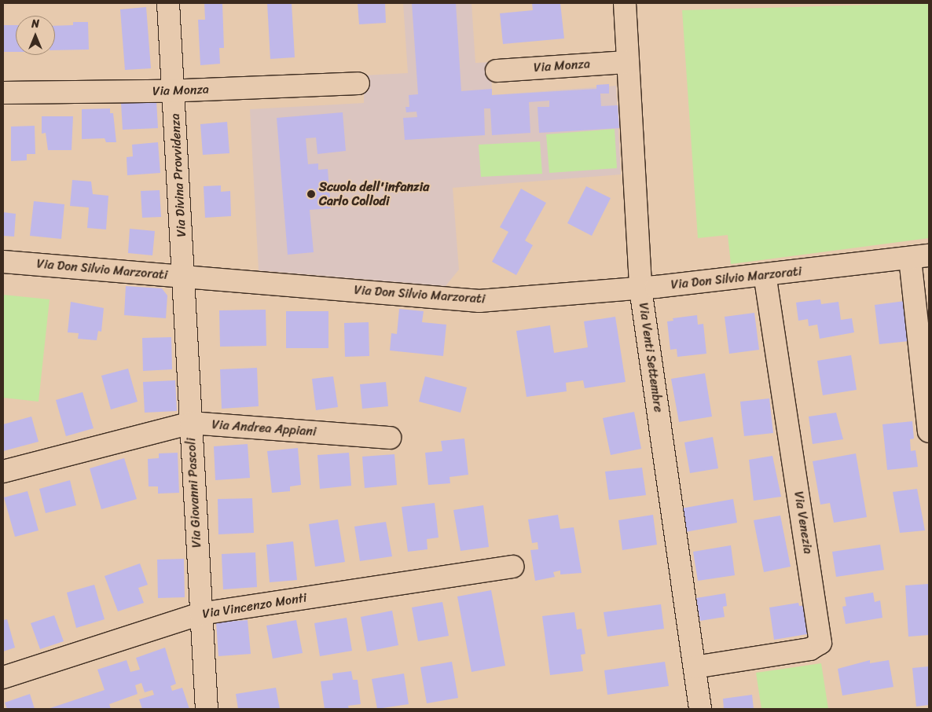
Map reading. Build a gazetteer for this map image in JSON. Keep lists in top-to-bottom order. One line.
{"streets":{"street":["Via Monza","Via Divina Provvidenza","Via Don Silvio Marzorati","Via Venti Settembre","Via Andrea Appiani","Via Giovanni Pascoli","Via Venezia","Via Vincenzo Monti"]},"crossings":[["Via Monza","Via Divina Provvidenza"],["Via Monza","Via Venti Settembre"],["Via Divina Provvidenza","Via Don Silvio Marzorati"],["Via Divina Provvidenza","Via Giovanni Pascoli"],["Via Don Silvio Marzorati","Via Venti Settembre"],["Via Don Silvio Marzorati","Via Giovanni Pascoli"],["Via Don Silvio Marzorati","Via Venezia"],["Via Venti Settembre","Via Venezia"],["Via Andrea Appiani","Via Giovanni Pascoli"],["Via Giovanni Pascoli","Via Vincenzo Monti"]],"places":["Scuola dell'infanzia Carlo Collodi"],"north":"top"}
